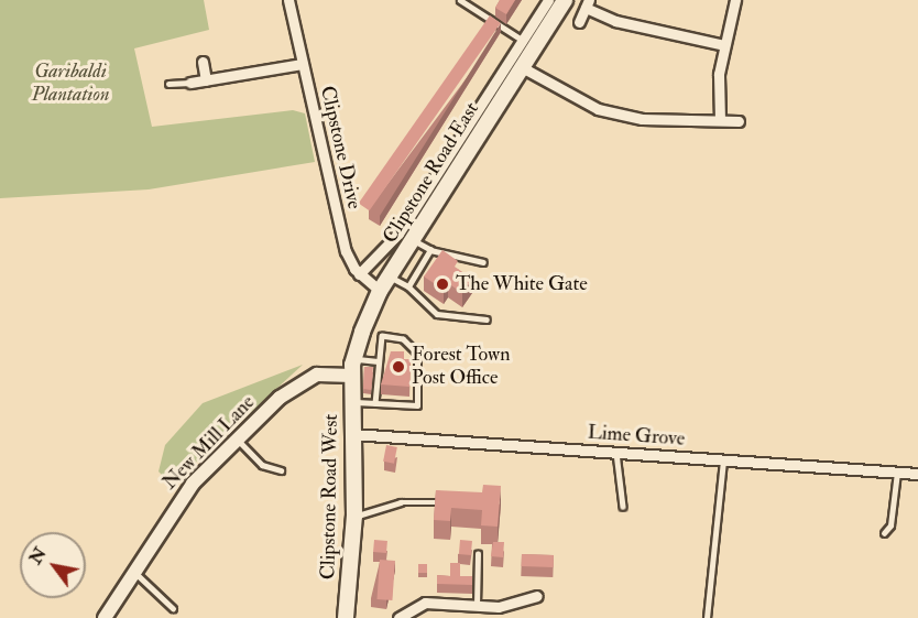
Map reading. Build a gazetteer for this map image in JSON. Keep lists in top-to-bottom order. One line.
{"streets":{"main road":["Clipstone Road East","Clipstone Road West"],"street":["Clipstone Drive","Lime Grove","New Mill Lane"]},"crossings":[["Clipstone Drive","Clipstone Road East"],["Clipstone Road East","New Mill Lane"],["Clipstone Road East","Clipstone Road West"],["Lime Grove","Clipstone Road West"],["New Mill Lane","Clipstone Road West"]],"parks":["Garibaldi Plantation"],"places":["The White Gate","Forest Town Post Office"],"north":"top left"}
